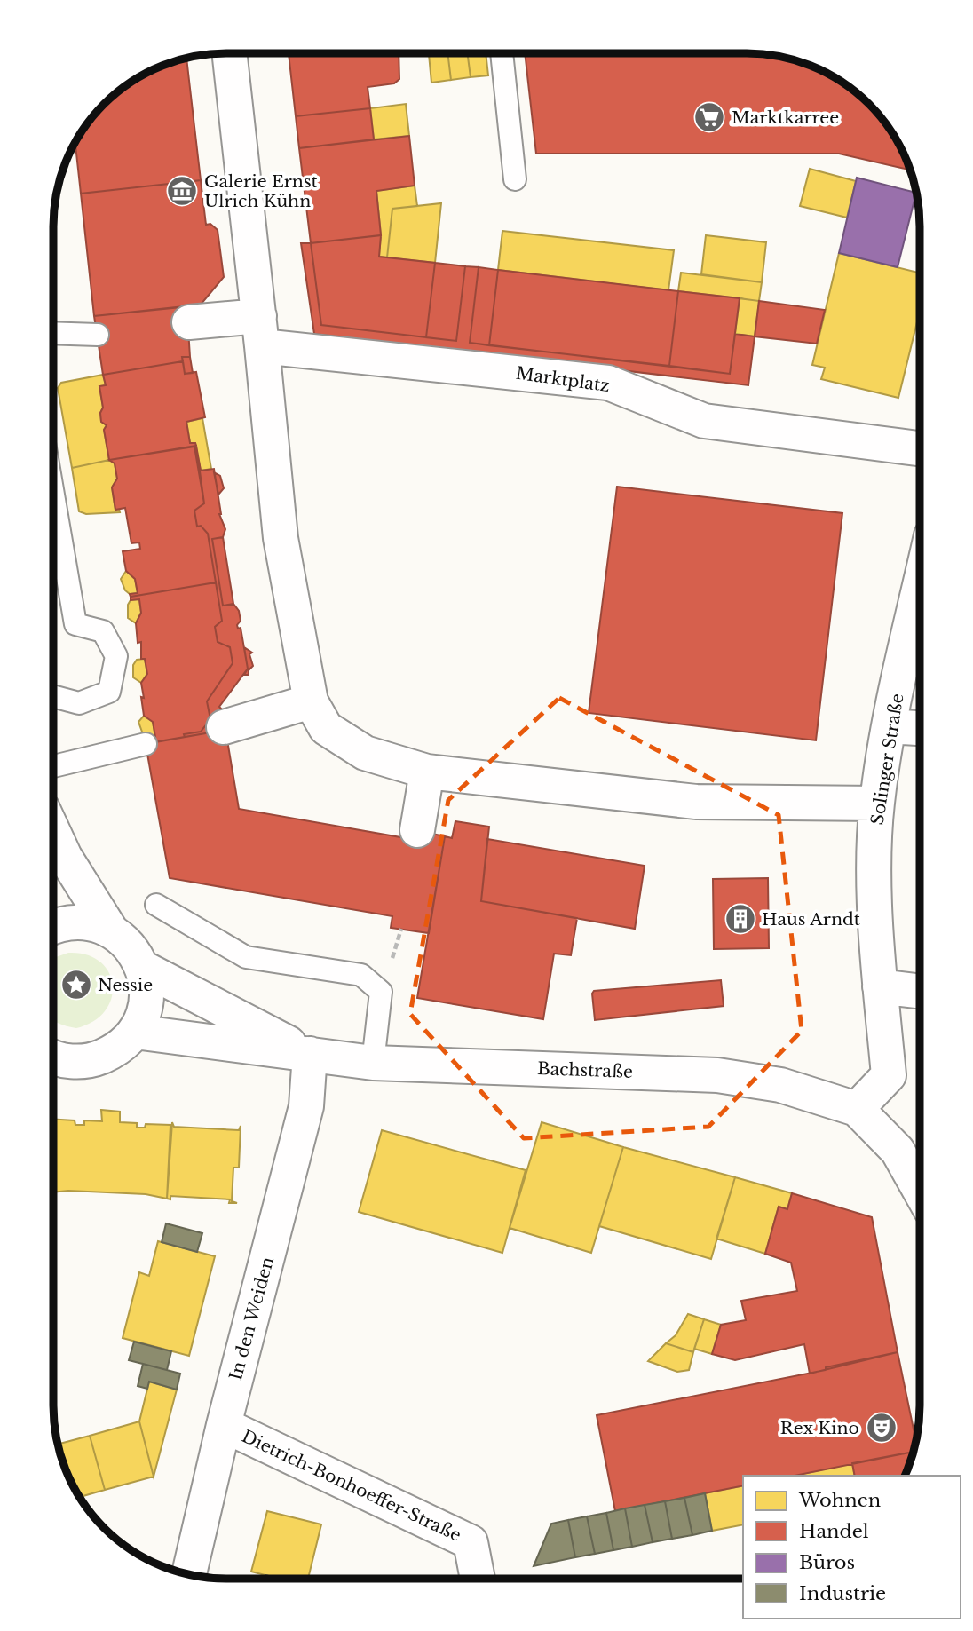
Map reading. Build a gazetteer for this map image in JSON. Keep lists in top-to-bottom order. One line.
{"streets":{"street":["Marktplatz","Solinger Straße","Bachstraße","In den Weiden","Dietrich-Bonhoeffer-Straße"]},"crossings":[["Solinger Straße","Bachstraße"],["Bachstraße","In den Weiden"],["In den Weiden","Dietrich-Bonhoeffer-Straße"]],"places":{"supermarket":["Marktkarree"],"museum":["Galerie Ernst Ulrich Kühn"],"building":["Haus Arndt"],"place":["Nessie"],"theatre":["Rex Kino"]},"legend":["Wohnen","Handel","Büros","Industrie"]}
